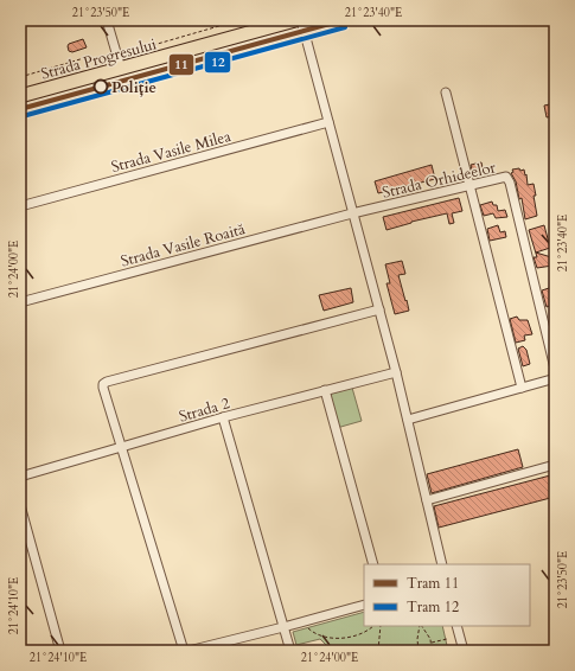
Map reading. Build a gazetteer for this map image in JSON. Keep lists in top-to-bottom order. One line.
{"streets":{"main road":["Strada Progresului"],"street":["Strada Vasile Milea","Strada Orhideelor","Strada Vasile Roaită","Strada 2"]},"crossings":[["Strada Orhideelor","Strada Vasile Roaită"]],"places":["Poliție"],"lines":["tram line 11","tram line 12"],"legend":["Tram 11","Tram 12"],"coordinates":["21°23'50\"E","21°23'40\"E","21°24'00\"E","21°24'10\"E"]}
